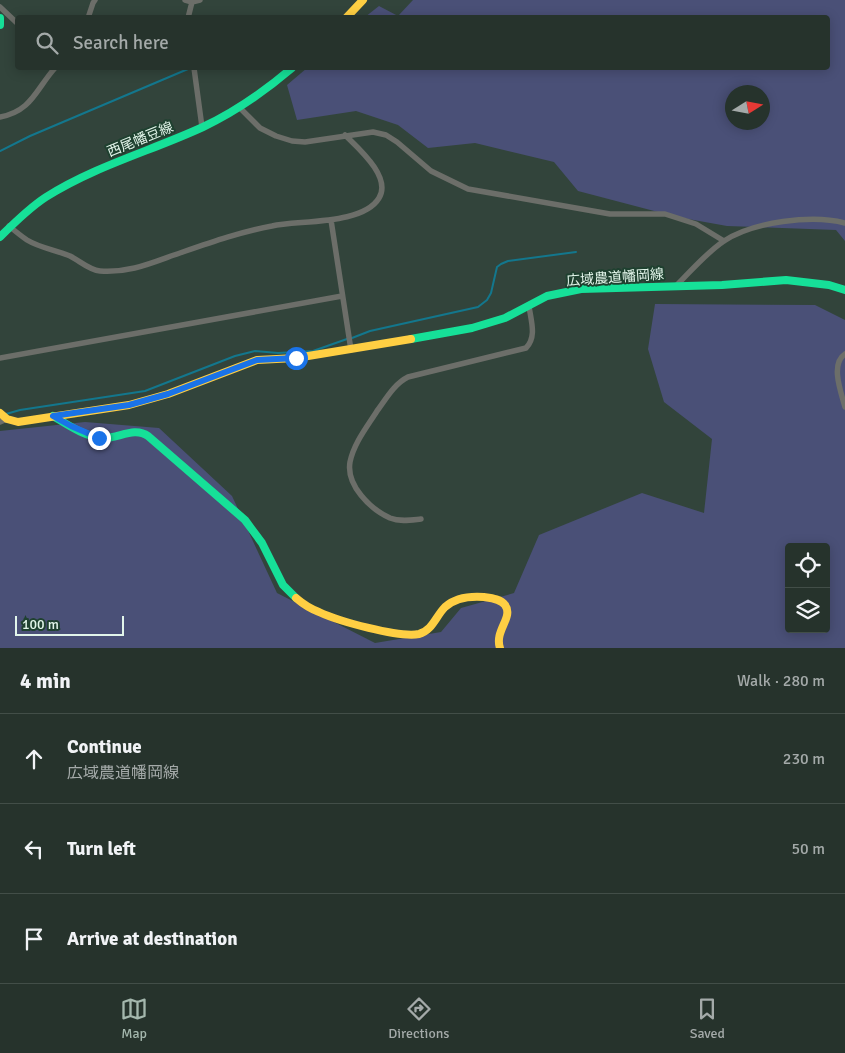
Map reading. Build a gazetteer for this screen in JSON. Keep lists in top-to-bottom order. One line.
{"streets":{"street":["西尾幡豆線","広域農道幡岡線"]},"scale_bar":"100 m","north":"right","page":{"search":"Search here","scale":"100 m","heading":["4 min","Walk · 280 m"],"list":[["Continue","広域農道幡岡線","230 m"],["Turn left","50 m"],"Arrive at destination"],"nav":["Map","Directions","Saved"]}}
